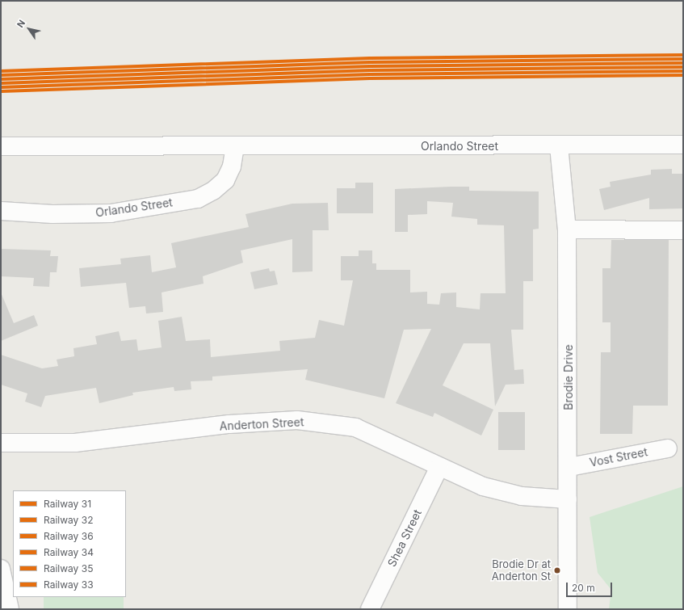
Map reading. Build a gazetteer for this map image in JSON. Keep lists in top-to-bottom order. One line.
{"streets":{"street":["Orlando Street","Brodie Drive","Anderton Street","Vost Street","Shea Street"]},"crossings":[["Orlando Street","Brodie Drive"],["Brodie Drive","Anderton Street"],["Brodie Drive","Vost Street"],["Anderton Street","Shea Street"]],"places":["Brodie Dr at Anderton St"],"lines":["rail line 35","rail line 36","rail line 31","rail line 32","rail line 34","rail line 33"],"legend":["Railway 31","Railway 32","Railway 36","Railway 34","Railway 35","Railway 33"],"scale_bar":"20 m","north":"top left"}
